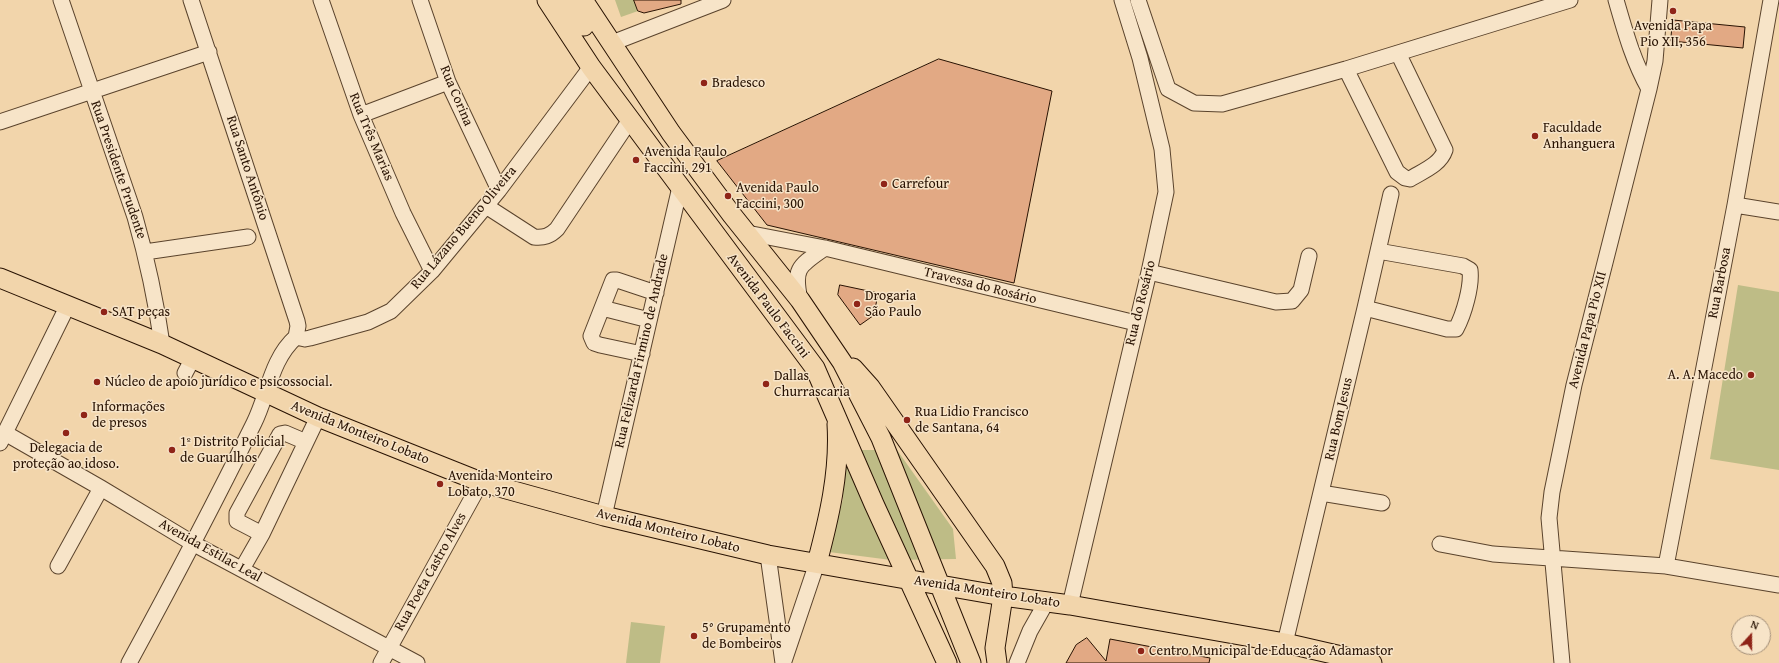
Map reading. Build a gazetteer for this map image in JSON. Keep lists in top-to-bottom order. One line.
{"streets":{"main road":["Avenida Paulo Faccini","Avenida Monteiro Lobato"],"street":["Rua Corina","Rua Três Marias","Rua Santo Antônio","Rua Presidente Prudente","Rua Lázano Bueno Oliveira","Rua Barbosa","Travessa do Rosário","Rua do Rosário","Avenida Papa Pio XII","Rua Felizarda Firmino de Andrade","Rua Bom Jesus","Avenida Estilac Leal","Rua Poeta Castro Alves"]},"crossings":[["Rua Corina","Rua Lázano Bueno Oliveira"],["Rua Três Marias","Rua Lázano Bueno Oliveira"],["Rua Santo Antônio","Rua Lázano Bueno Oliveira"],["Rua Presidente Prudente","Avenida Monteiro Lobato"],["Rua Lázano Bueno Oliveira","Avenida Paulo Faccini"],["Travessa do Rosário","Rua do Rosário"],["Travessa do Rosário","Avenida Paulo Faccini"],["Rua do Rosário","Avenida Monteiro Lobato"],["Avenida Paulo Faccini","Rua Felizarda Firmino de Andrade"],["Avenida Paulo Faccini","Avenida Monteiro Lobato"],["Rua Felizarda Firmino de Andrade","Avenida Monteiro Lobato"],["Rua Bom Jesus","Avenida Monteiro Lobato"],["Avenida Monteiro Lobato","Rua Poeta Castro Alves"],["Avenida Estilac Leal","Rua Poeta Castro Alves"]],"places":["Avenida Papa Pio XII, 356","Bradesco","Faculdade Anhanguera","Avenida Paulo Faccini, 291","Carrefour","Avenida Paulo Faccini, 300","Drogaria São Paulo","SAT peças","A. A. Macedo","Núcleo de apoio jurídico e psicossocial.","Dallas Churrascaria","Informações de presos","Rua Lidio Francisco de Santana, 64","Delegacia de proteção ao idoso.","1º Distrito Policial de Guarulhos","Avenida Monteiro Lobato, 370","5° Grupamento de Bombeiros","Centro Municipal de Educação Adamastor"],"north":"top"}
